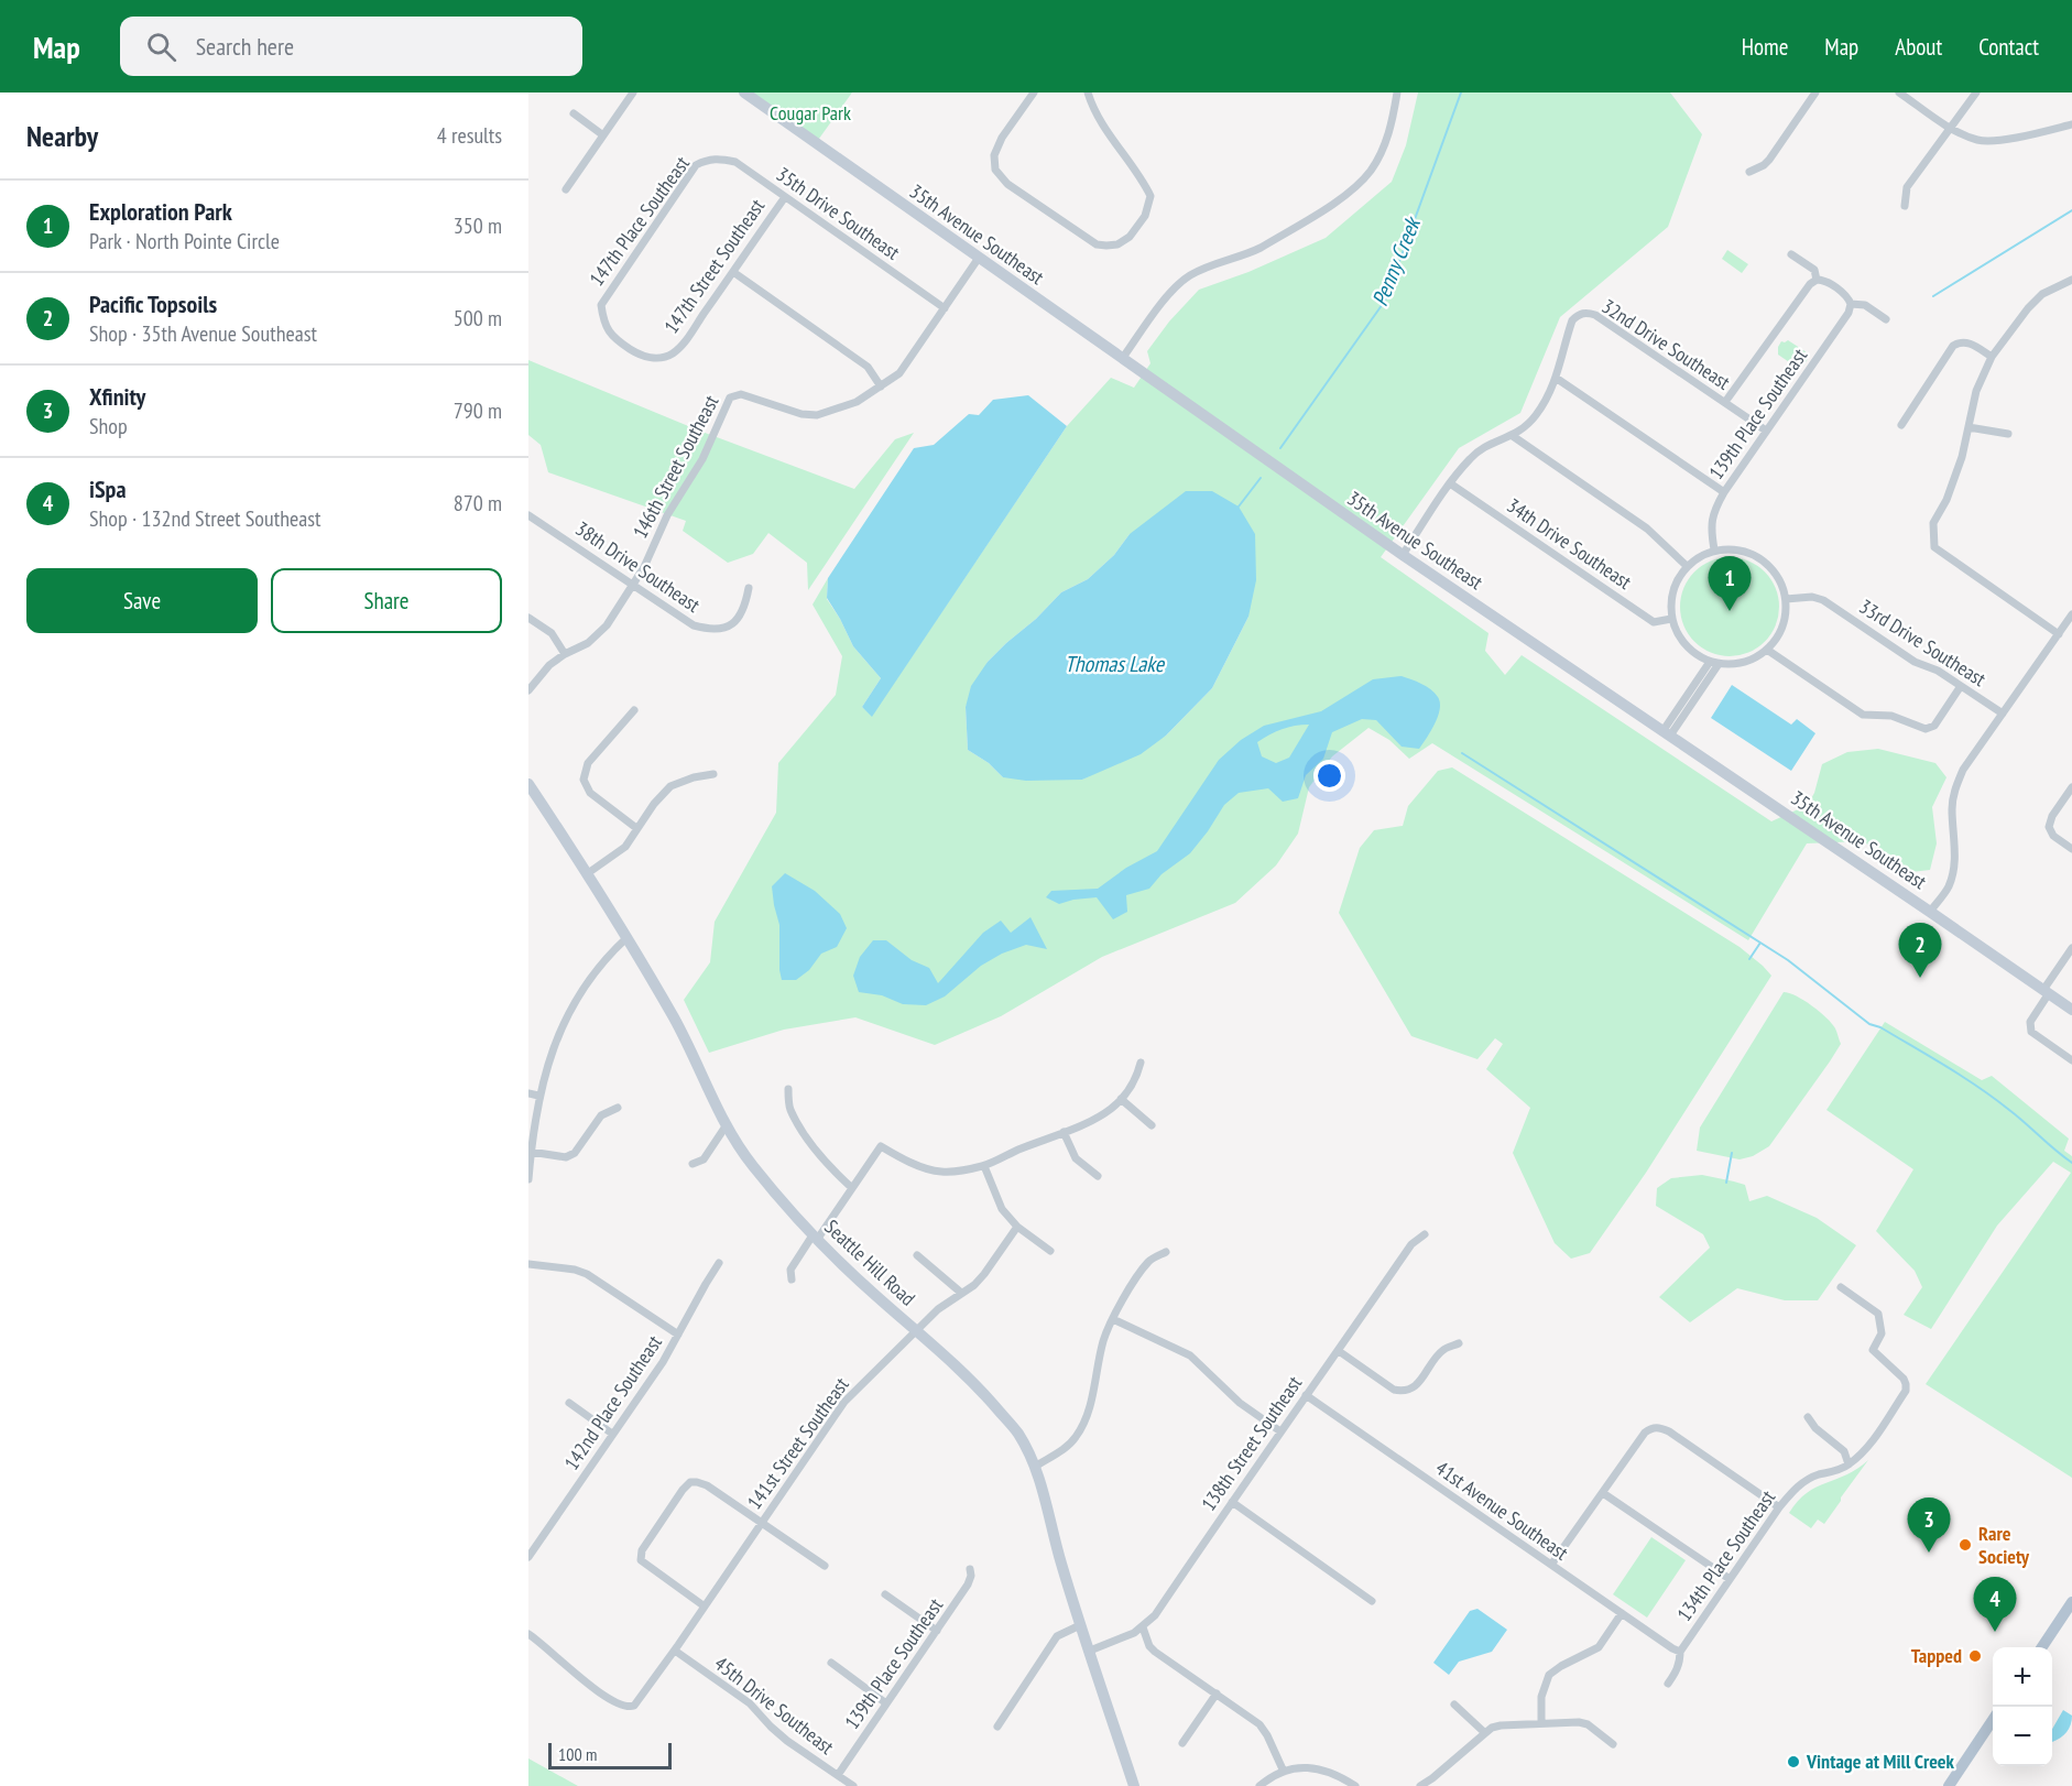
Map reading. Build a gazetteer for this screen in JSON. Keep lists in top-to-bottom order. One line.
{"streets":{"street":["35th Drive Southeast","147th Place Southeast","35th Avenue Southeast","147th Street Southeast","32nd Drive Southeast","139th Place Southeast","146th Street Southeast","34th Drive Southeast","38th Drive Southeast","33rd Drive Southeast","Seattle Hill Road","142nd Place Southeast","141st Street Southeast","138th Street Southeast","41st Avenue Southeast","134th Place Southeast","45th Drive Southeast"]},"crossings":[["35th Drive Southeast","147th Place Southeast"],["35th Drive Southeast","147th Street Southeast"],["35th Drive Southeast","146th Street Southeast"],["147th Place Southeast","147th Street Southeast"],["35th Avenue Southeast","146th Street Southeast"],["32nd Drive Southeast","139th Place Southeast"],["139th Place Southeast","34th Drive Southeast"],["139th Place Southeast","33rd Drive Southeast"],["139th Place Southeast","45th Drive Southeast"],["146th Street Southeast","38th Drive Southeast"],["34th Drive Southeast","33rd Drive Southeast"],["Seattle Hill Road","141st Street Southeast"],["Seattle Hill Road","138th Street Southeast"],["141st Street Southeast","45th Drive Southeast"],["138th Street Southeast","41st Avenue Southeast"],["41st Avenue Southeast","134th Place Southeast"]],"water":["Penny Creek","Thomas Lake"],"parks":["Cougar Park"],"places":["Rare Society","Tapped","Vintage at Mill Creek"],"scale_bar":"100 m","page":{"header":"Map","search":"Search here","nav":["Home","Map","About","Contact"],"heading":["Nearby","4 results"],"list":[{"mark":"1","name":"Exploration Park","note":"Park · North Pointe Circle","value":"350 m"},{"mark":"2","name":"Pacific Topsoils","note":"Shop · 35th Avenue Southeast","value":"500 m"},{"mark":"3","name":"Xfinity","note":"Shop","value":"790 m"},{"mark":"4","name":"iSpa","note":"Shop · 132nd Street Southeast","value":"870 m"}],"buttons":["Save","Share"],"pins":["1","2","3","4"],"map_buttons":["+","−"],"scale":"100 m"}}
